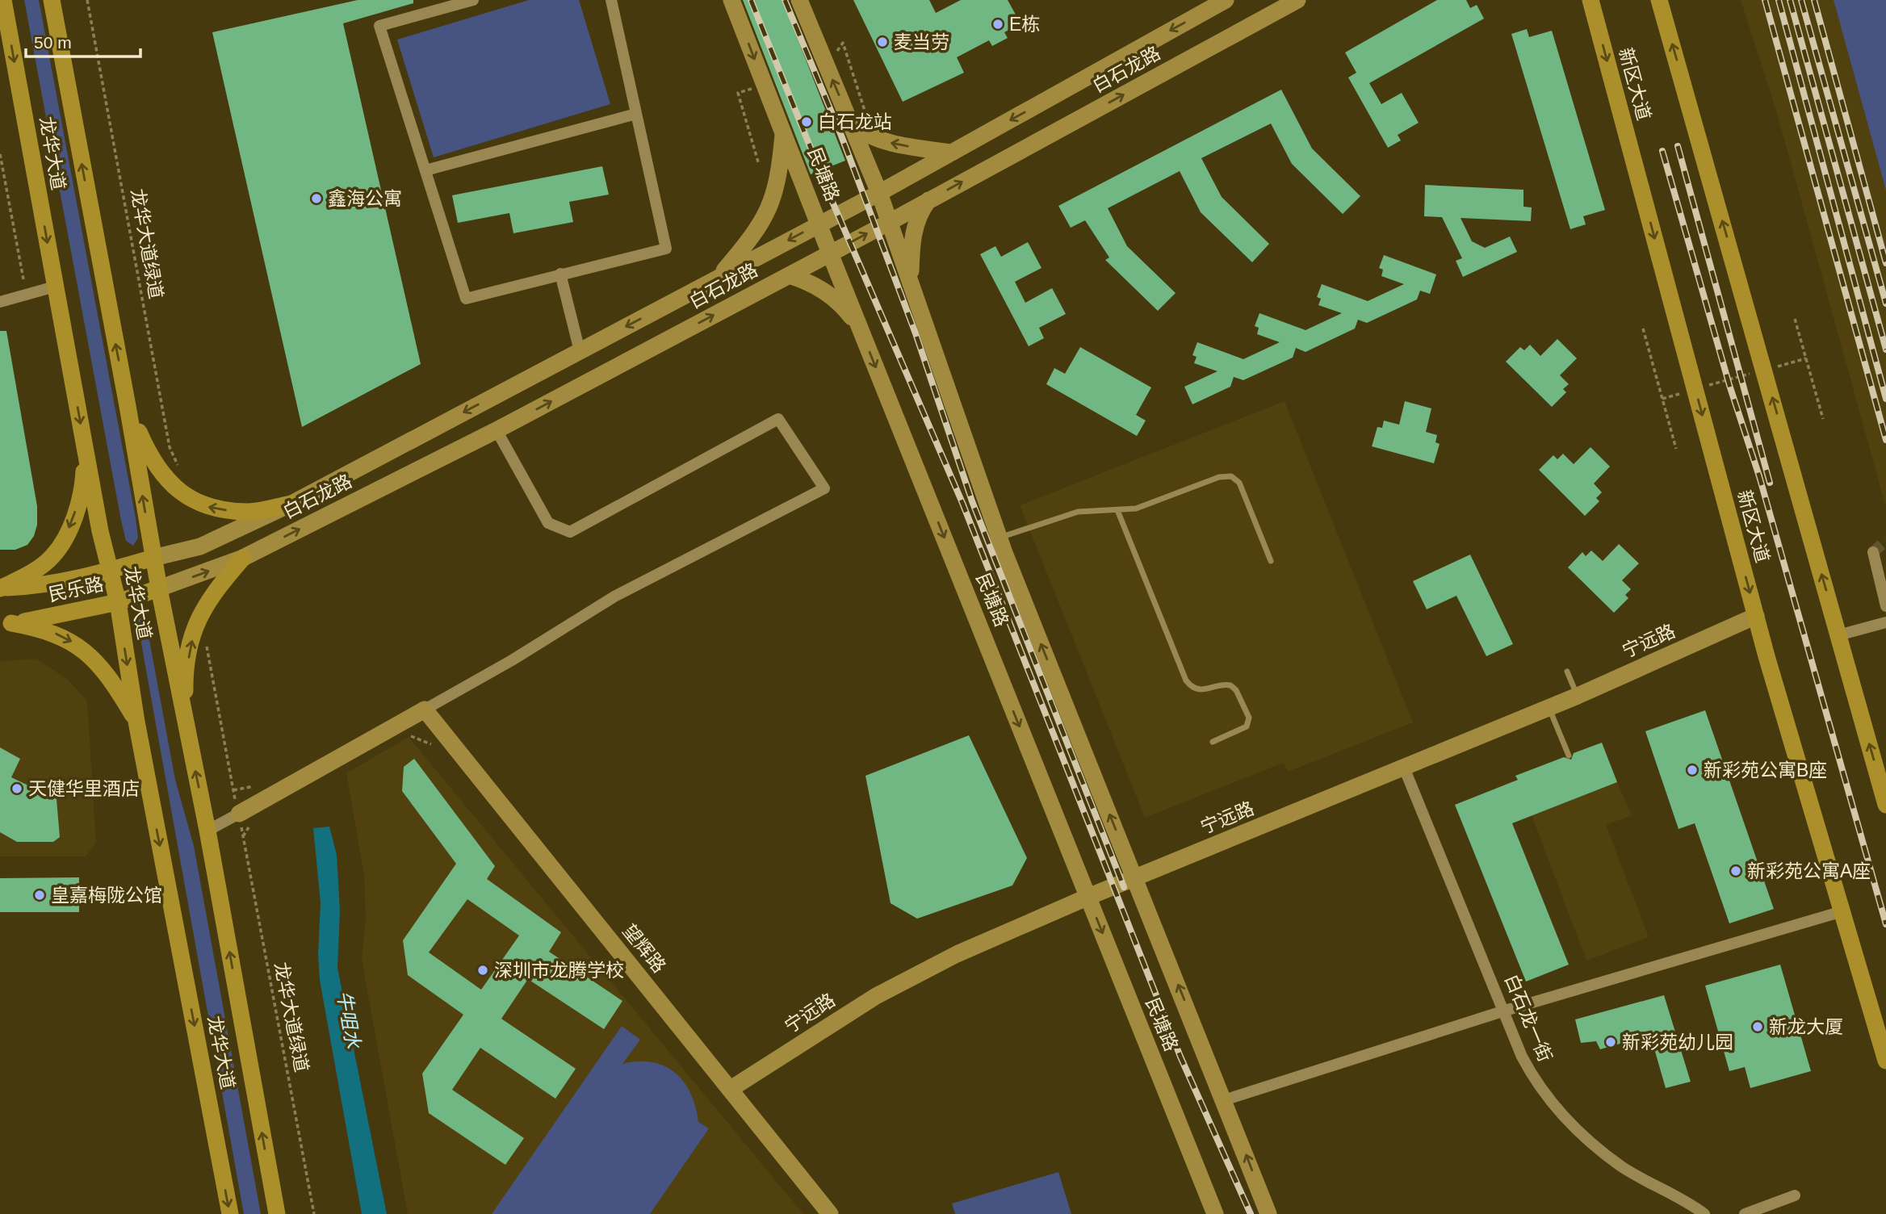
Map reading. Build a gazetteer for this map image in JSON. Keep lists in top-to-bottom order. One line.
{"streets":{"main road":["白石龙路","新区大道","龙华大道","民塘路","民乐路","宁远路","望辉路"],"street":["白石龙一街"],"path":["龙华大道绿道"]},"crossings":[["白石龙路","龙华大道"],["白石龙路","民塘路"],["白石龙路","民乐路"],["新区大道","宁远路"],["龙华大道","民乐路"],["民塘路","宁远路"],["宁远路","望辉路"],["宁远路","白石龙一街"]],"water":["牛咀水"],"places":["E栋","麦当劳","白石龙站","鑫海公寓","新彩苑公寓B座","天健华里酒店","新彩苑公寓A座","皇嘉梅陇公馆","深圳市龙腾学校","新龙大厦","新彩苑幼儿园"],"scale_bar":"50 m"}
